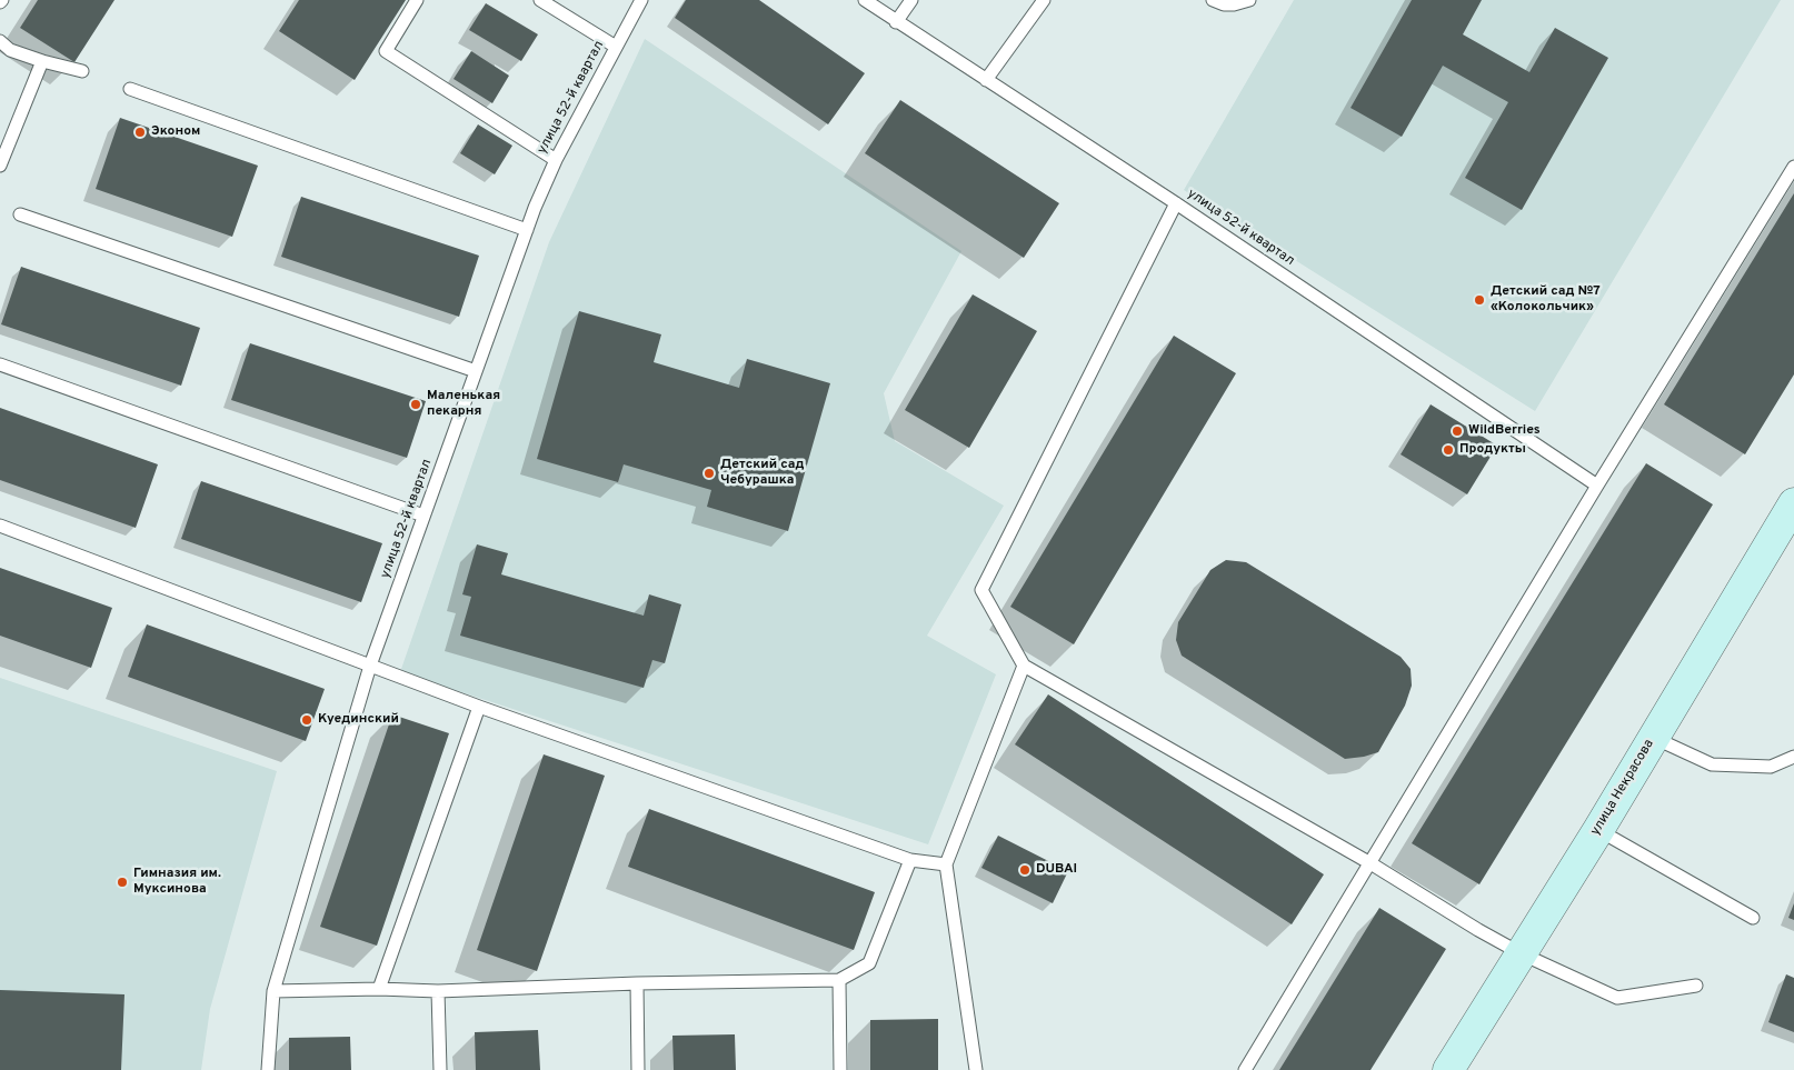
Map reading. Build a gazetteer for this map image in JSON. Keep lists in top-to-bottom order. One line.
{"streets":{"street":["улица Некрасова"],"lane":["улица 52-й квартал"]},"places":["Эконом","Детский сад №7 «Колокольчик»","Маленькая пекарня","WildBerries","Продукты","Детский сад Чебурашка","Куединский","DUBAI","Гимназия им. Муксинова"]}
